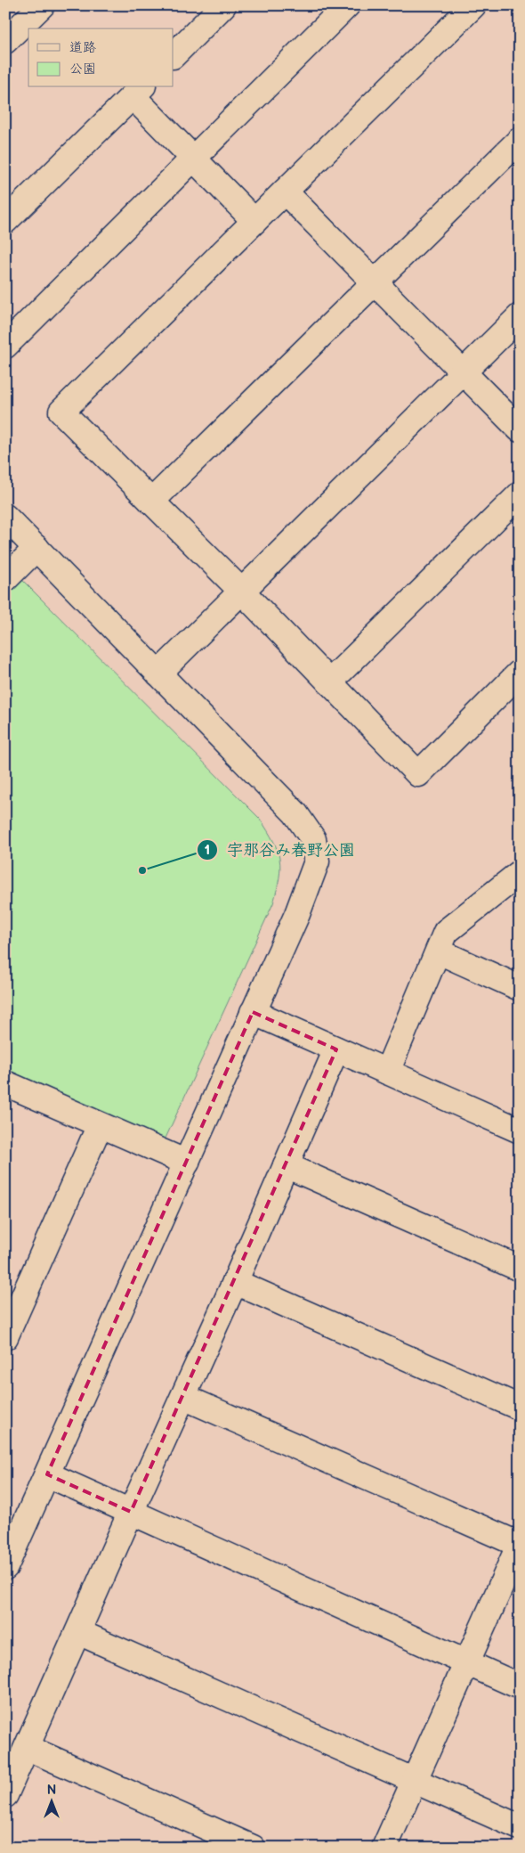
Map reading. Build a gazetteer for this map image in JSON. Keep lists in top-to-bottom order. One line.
{"places":["宇那谷み春野公園"],"legend":["道路","公園"],"north":"top"}
